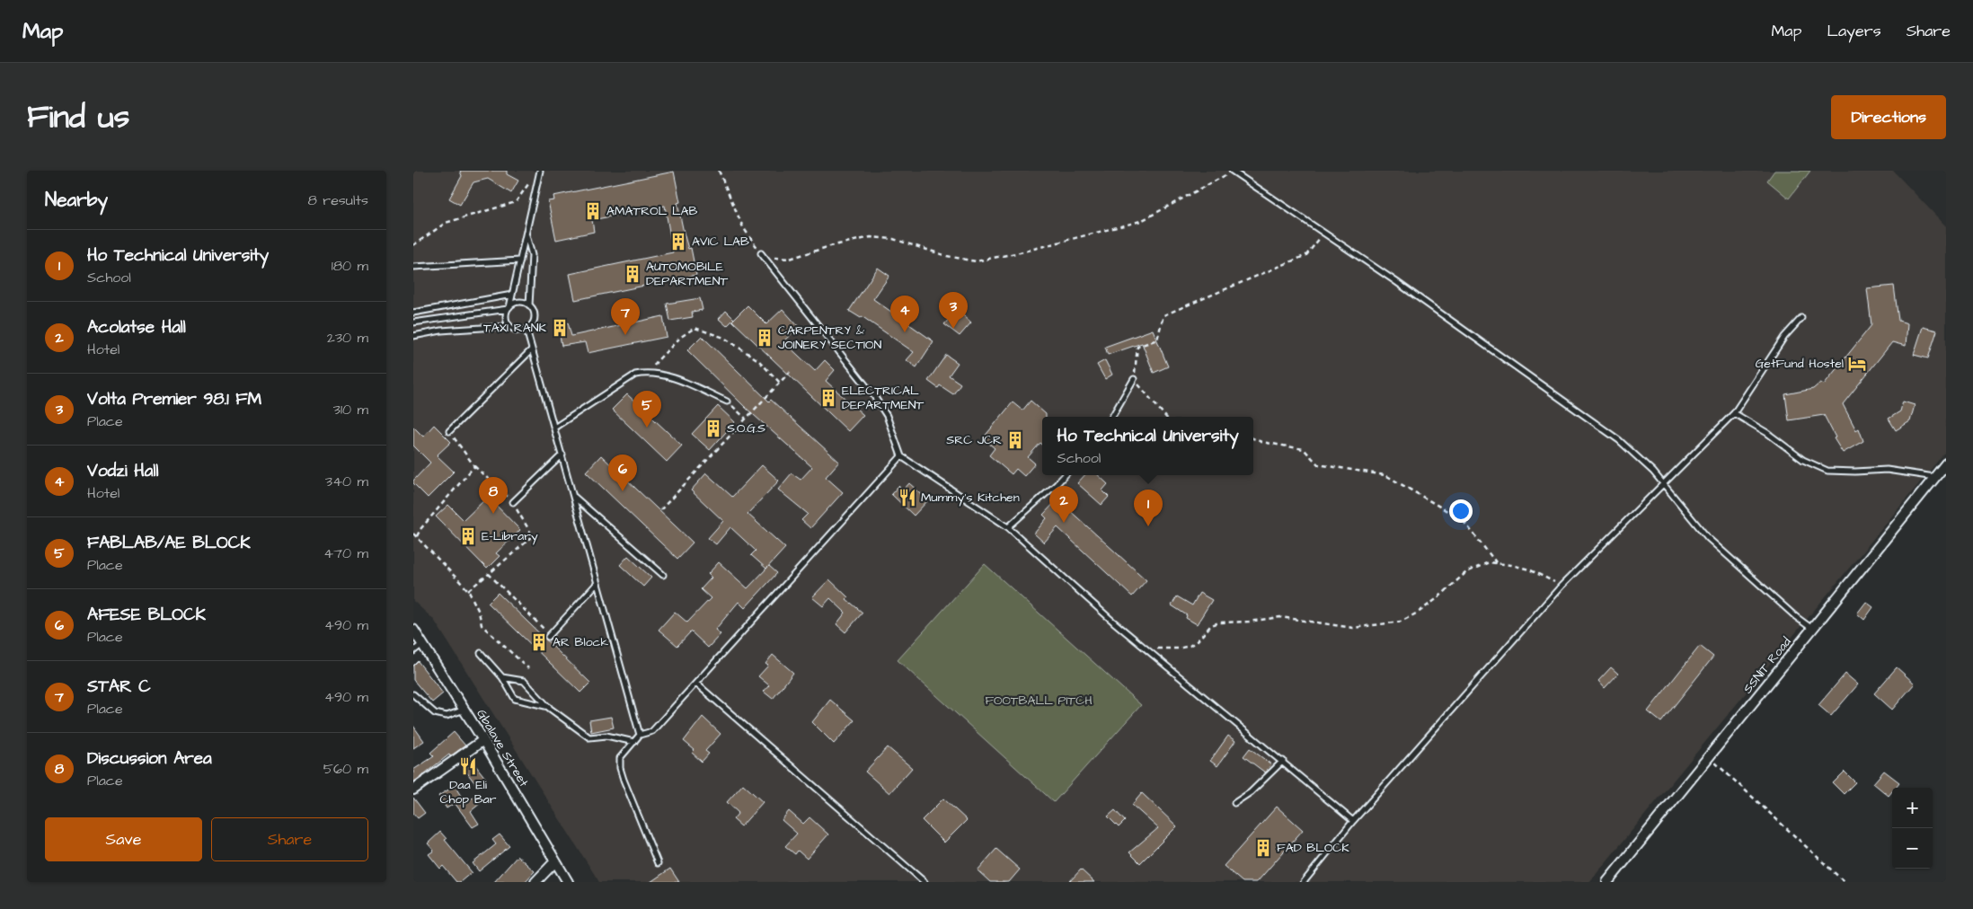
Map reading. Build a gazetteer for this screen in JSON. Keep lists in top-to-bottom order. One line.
{"streets":{"street":["SSNIT Road","Gbalave Street"]},"parks":["FOOTBALL PITCH"],"places":{"building":["AMATROL LAB","AVIC LAB","AUTOMOBILE DEPARTMENT","TAXI RANK","CARPENTRY & JOINERY SECTION","ELECTRICAL DEPARTMENT","S.O.G.S","SRC JCR","E-Library","AR Block","FAD BLOCK"],"hotel":["GetFund Hostel"],"restaurant":["Mummy’s Kitchen","Daa Eli Chop Bar"]},"page":{"header":"Map","nav":["Map","Layers","Share"],"title":"Find us","buttons":["Directions",["Save","Share"]],"heading":["Nearby","8 results"],"list":[{"mark":"1","name":"Ho Technical University","note":"School","value":"180 m"},{"mark":"2","name":"Acolatse Hall","note":"Hotel","value":"230 m"},{"mark":"3","name":"Volta Premier 98.1 FM","note":"Place","value":"310 m"},{"mark":"4","name":"Vodzi Hall","note":"Hotel","value":"340 m"},{"mark":"5","name":"FABLAB/AE BLOCK","note":"Place","value":"470 m"},{"mark":"6","name":"AFESE BLOCK","note":"Place","value":"490 m"},{"mark":"7","name":"STAR C","note":"Place","value":"490 m"},{"mark":"8","name":"Discussion Area","note":"Place","value":"560 m"}],"pins":["3","4","7","5","6","8","2","1"],"popup":["Ho Technical University","School"],"map_buttons":["+","−"]}}
